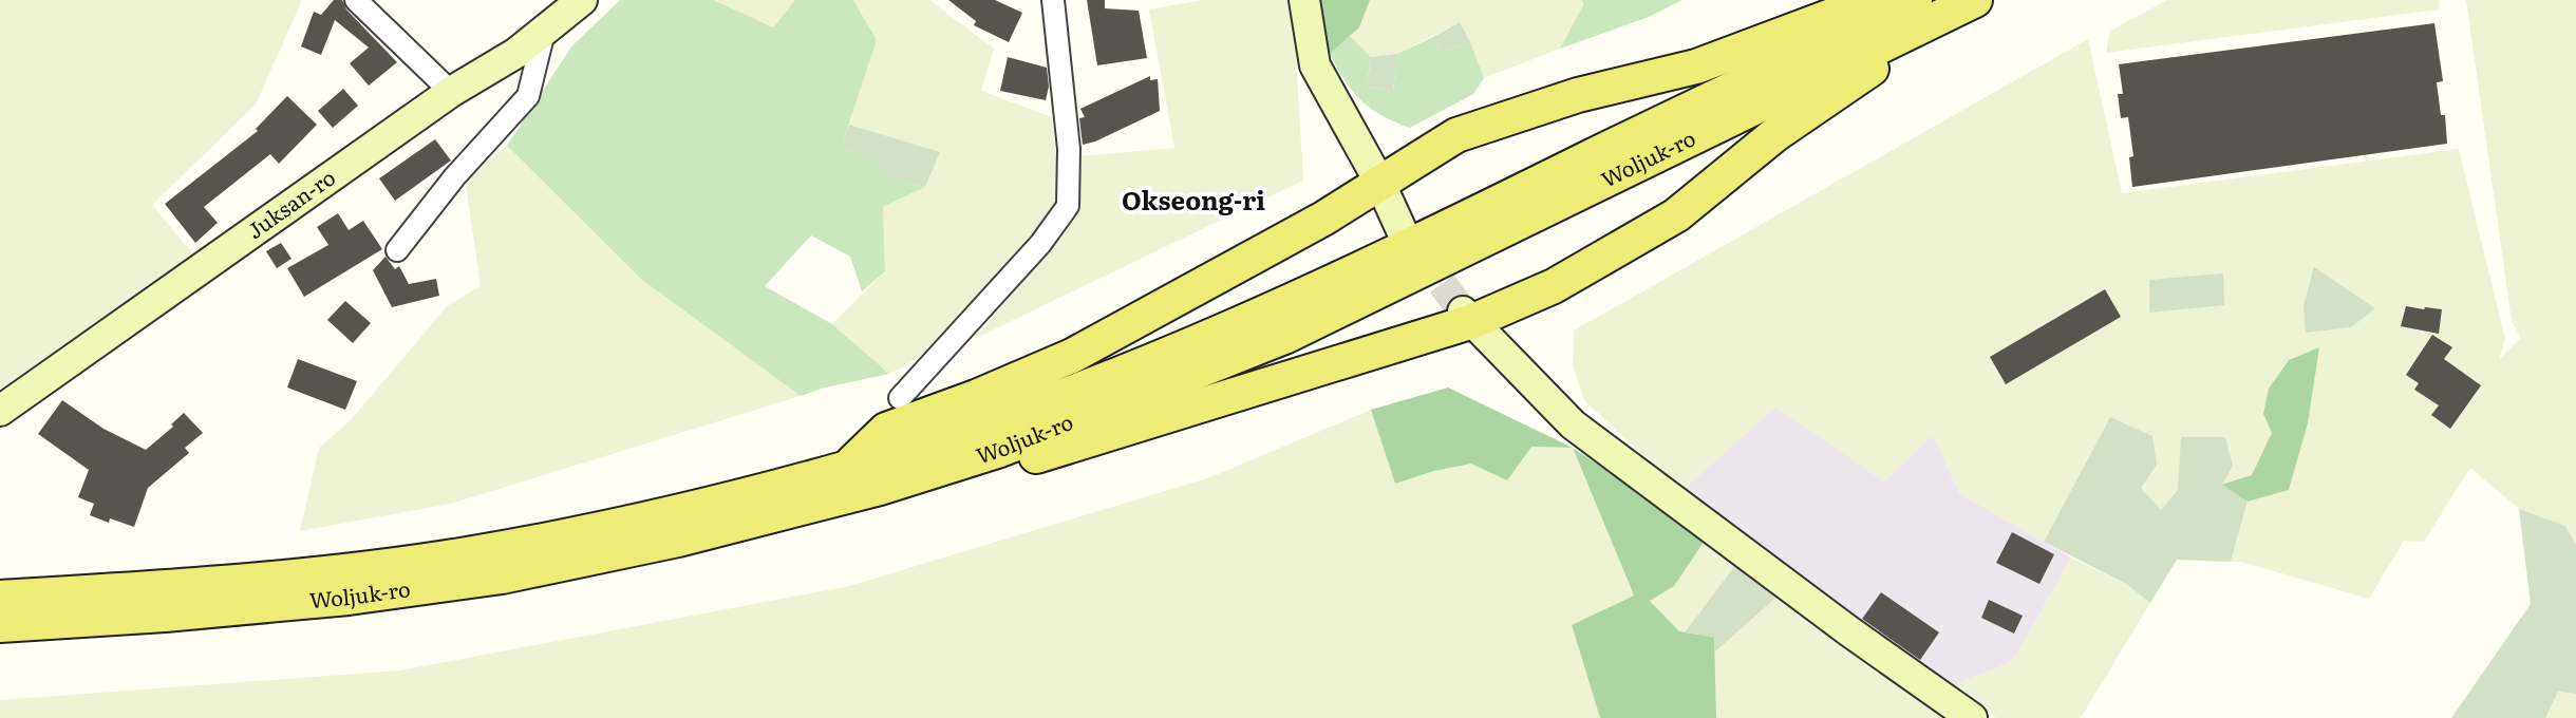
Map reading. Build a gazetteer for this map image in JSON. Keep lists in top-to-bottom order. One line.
{"streets":{"main road":["Woljuk-ro"],"street":["Juksan-ro"]},"districts":["Okseong-ri"]}
